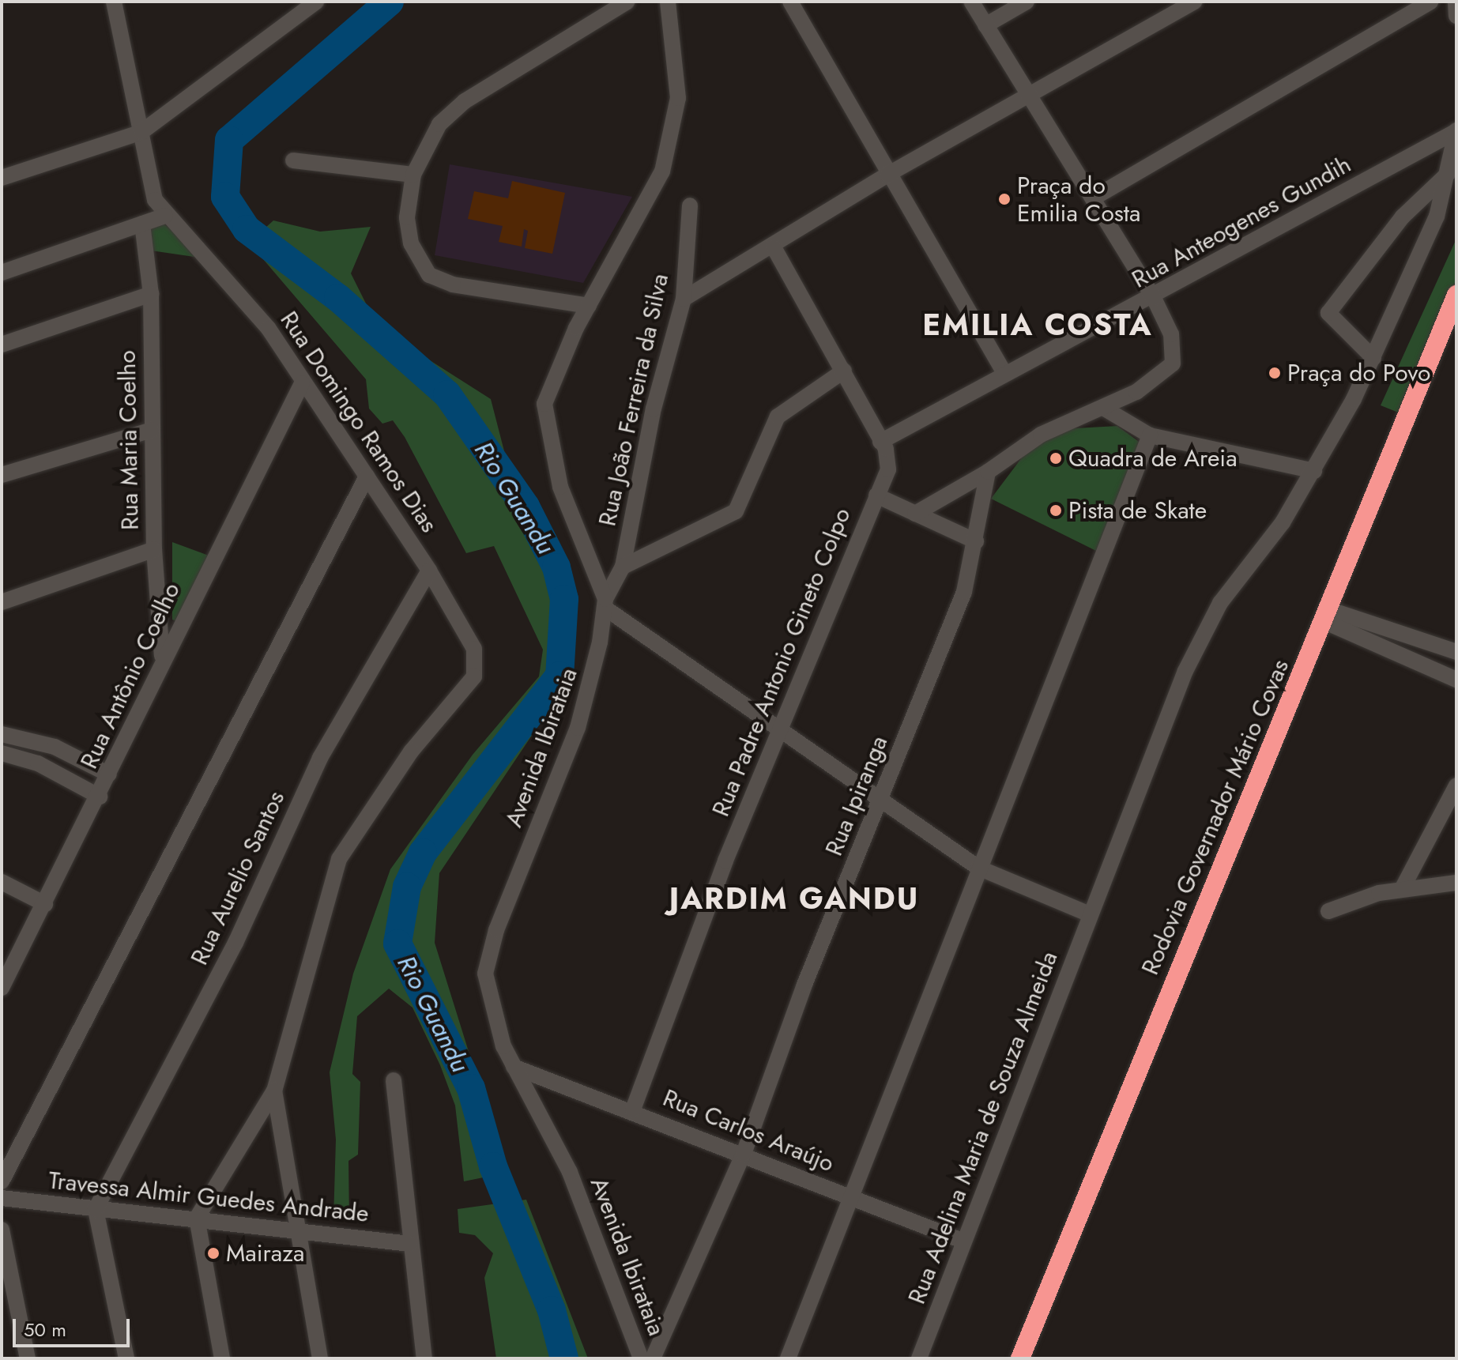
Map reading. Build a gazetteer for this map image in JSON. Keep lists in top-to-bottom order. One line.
{"streets":{"highway":["Rodovia Governador Mário Covas"],"street":["Rua Anteogenes Gundih","Rua João Ferreira da Silva","Rua Domingo Ramos Dias","Rua Maria Coelho","Rua Padre Antonio Gineto Colpo","Rua Antônio Coelho","Avenida Ibirataia","Rua Ipiranga","Rua Aurelio Santos","Rua Adelina Maria de Souza Almeida","Rua Carlos Araújo","Travessa Almir Guedes Andrade"]},"crossings":[["Rua Anteogenes Gundih","Rua Padre Antonio Gineto Colpo"],["Rua Anteogenes Gundih","Rua Adelina Maria de Souza Almeida"],["Rua João Ferreira da Silva","Avenida Ibirataia"],["Rua Domingo Ramos Dias","Rua Antônio Coelho"],["Rua Domingo Ramos Dias","Rua Aurelio Santos"],["Rua Maria Coelho","Rua Antônio Coelho"],["Rua Padre Antonio Gineto Colpo","Rua Carlos Araújo"],["Avenida Ibirataia","Rua Carlos Araújo"],["Rua Ipiranga","Rua Carlos Araújo"],["Rua Aurelio Santos","Travessa Almir Guedes Andrade"],["Rua Adelina Maria de Souza Almeida","Rua Carlos Araújo"]],"districts":["EMILIA COSTA","JARDIM GANDU"],"water":["Rio Guandu"],"places":["Praça do Emilia Costa","Praça do Povo","Quadra de Areia","Pista de Skate","Mairaza"],"scale_bar":"50 m"}
